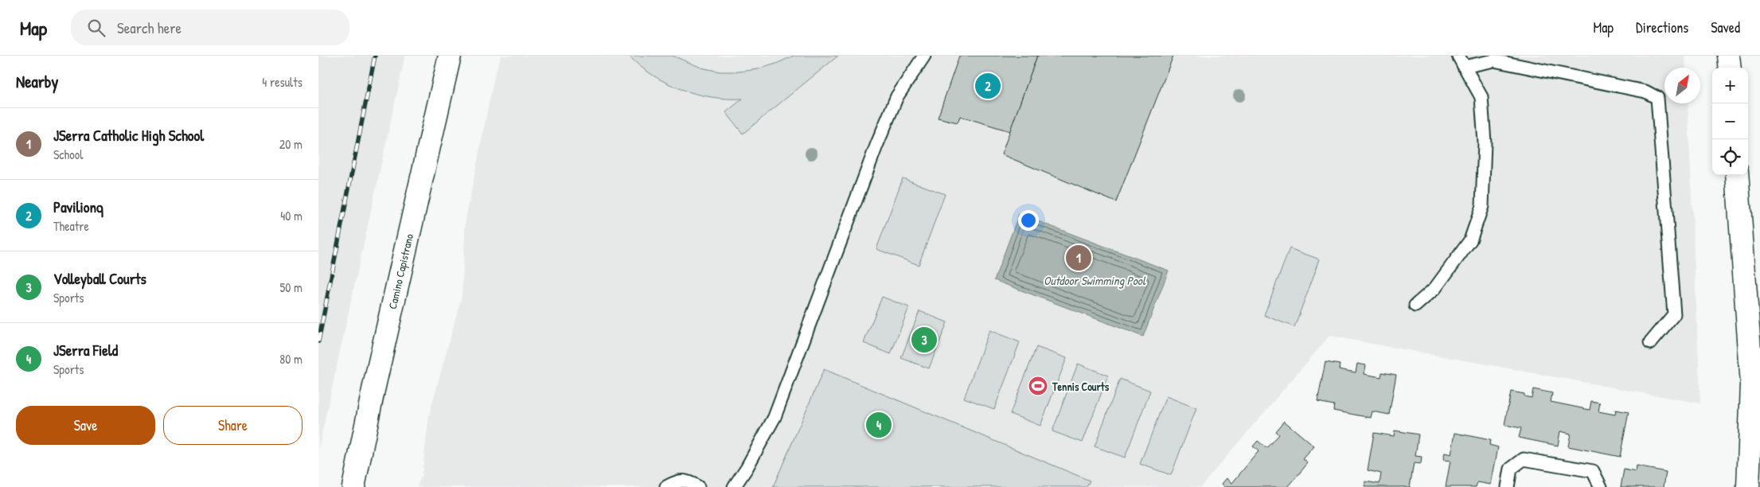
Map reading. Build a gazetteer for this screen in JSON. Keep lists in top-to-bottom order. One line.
{"streets":{"main road":["Camino Capistrano"]},"water":["Outdoor Swimming Pool"],"places":{"sports":["Tennis Courts"]},"north":"top right","page":{"header":"Map","search":"Search here","nav":["Map","Directions","Saved"],"heading":["Nearby","4 results"],"map_buttons":["+","−"],"pins":["2","1","3","4"],"list":[{"mark":"1","name":"JSerra Catholic High School","note":"School","value":"20 m"},{"mark":"2","name":"Pavilionq","note":"Theatre","value":"40 m"},{"mark":"3","name":"Volleyball Courts","note":"Sports","value":"50 m"},{"mark":"4","name":"JSerra Field","note":"Sports","value":"80 m"}],"buttons":["Save","Share"]}}
